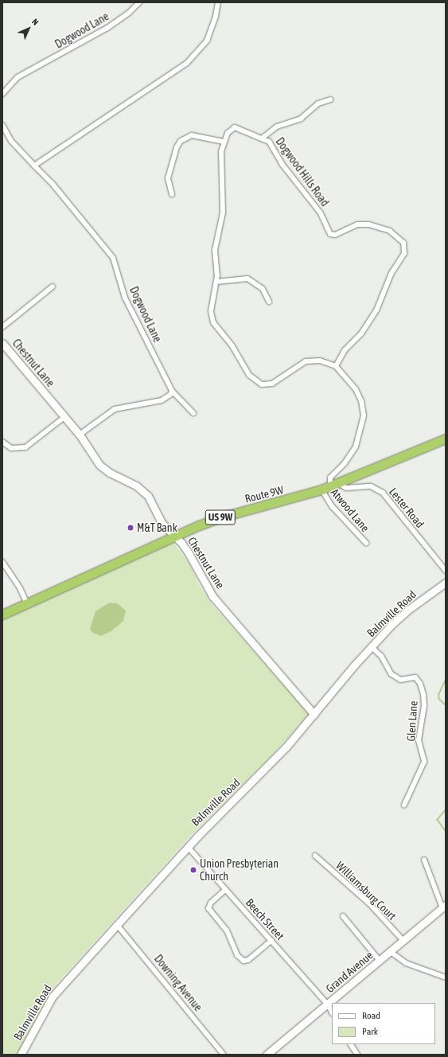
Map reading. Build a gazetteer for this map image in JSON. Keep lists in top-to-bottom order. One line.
{"streets":{"highway":["Route 9W","US 9W"],"street":["Dogwood Lane","Dogwood Hills Road","Chestnut Lane","Lester Road","Atwood Lane","Balmville Road","Glen Lane","Williamsburg Court","Beech Street","Grand Avenue","Downing Avenue"]},"crossings":[["Chestnut Lane","Route 9W"],["Chestnut Lane","Balmville Road"],["Route 9W","Lester Road"],["Route 9W","Atwood Lane"],["Balmville Road","Glen Lane"],["Balmville Road","Beech Street"],["Balmville Road","Downing Avenue"],["Williamsburg Court","Grand Avenue"],["Beech Street","Grand Avenue"]],"places":["M&T Bank","Union Presbyterian Church"],"legend":["Road","Park"],"north":"top right"}
